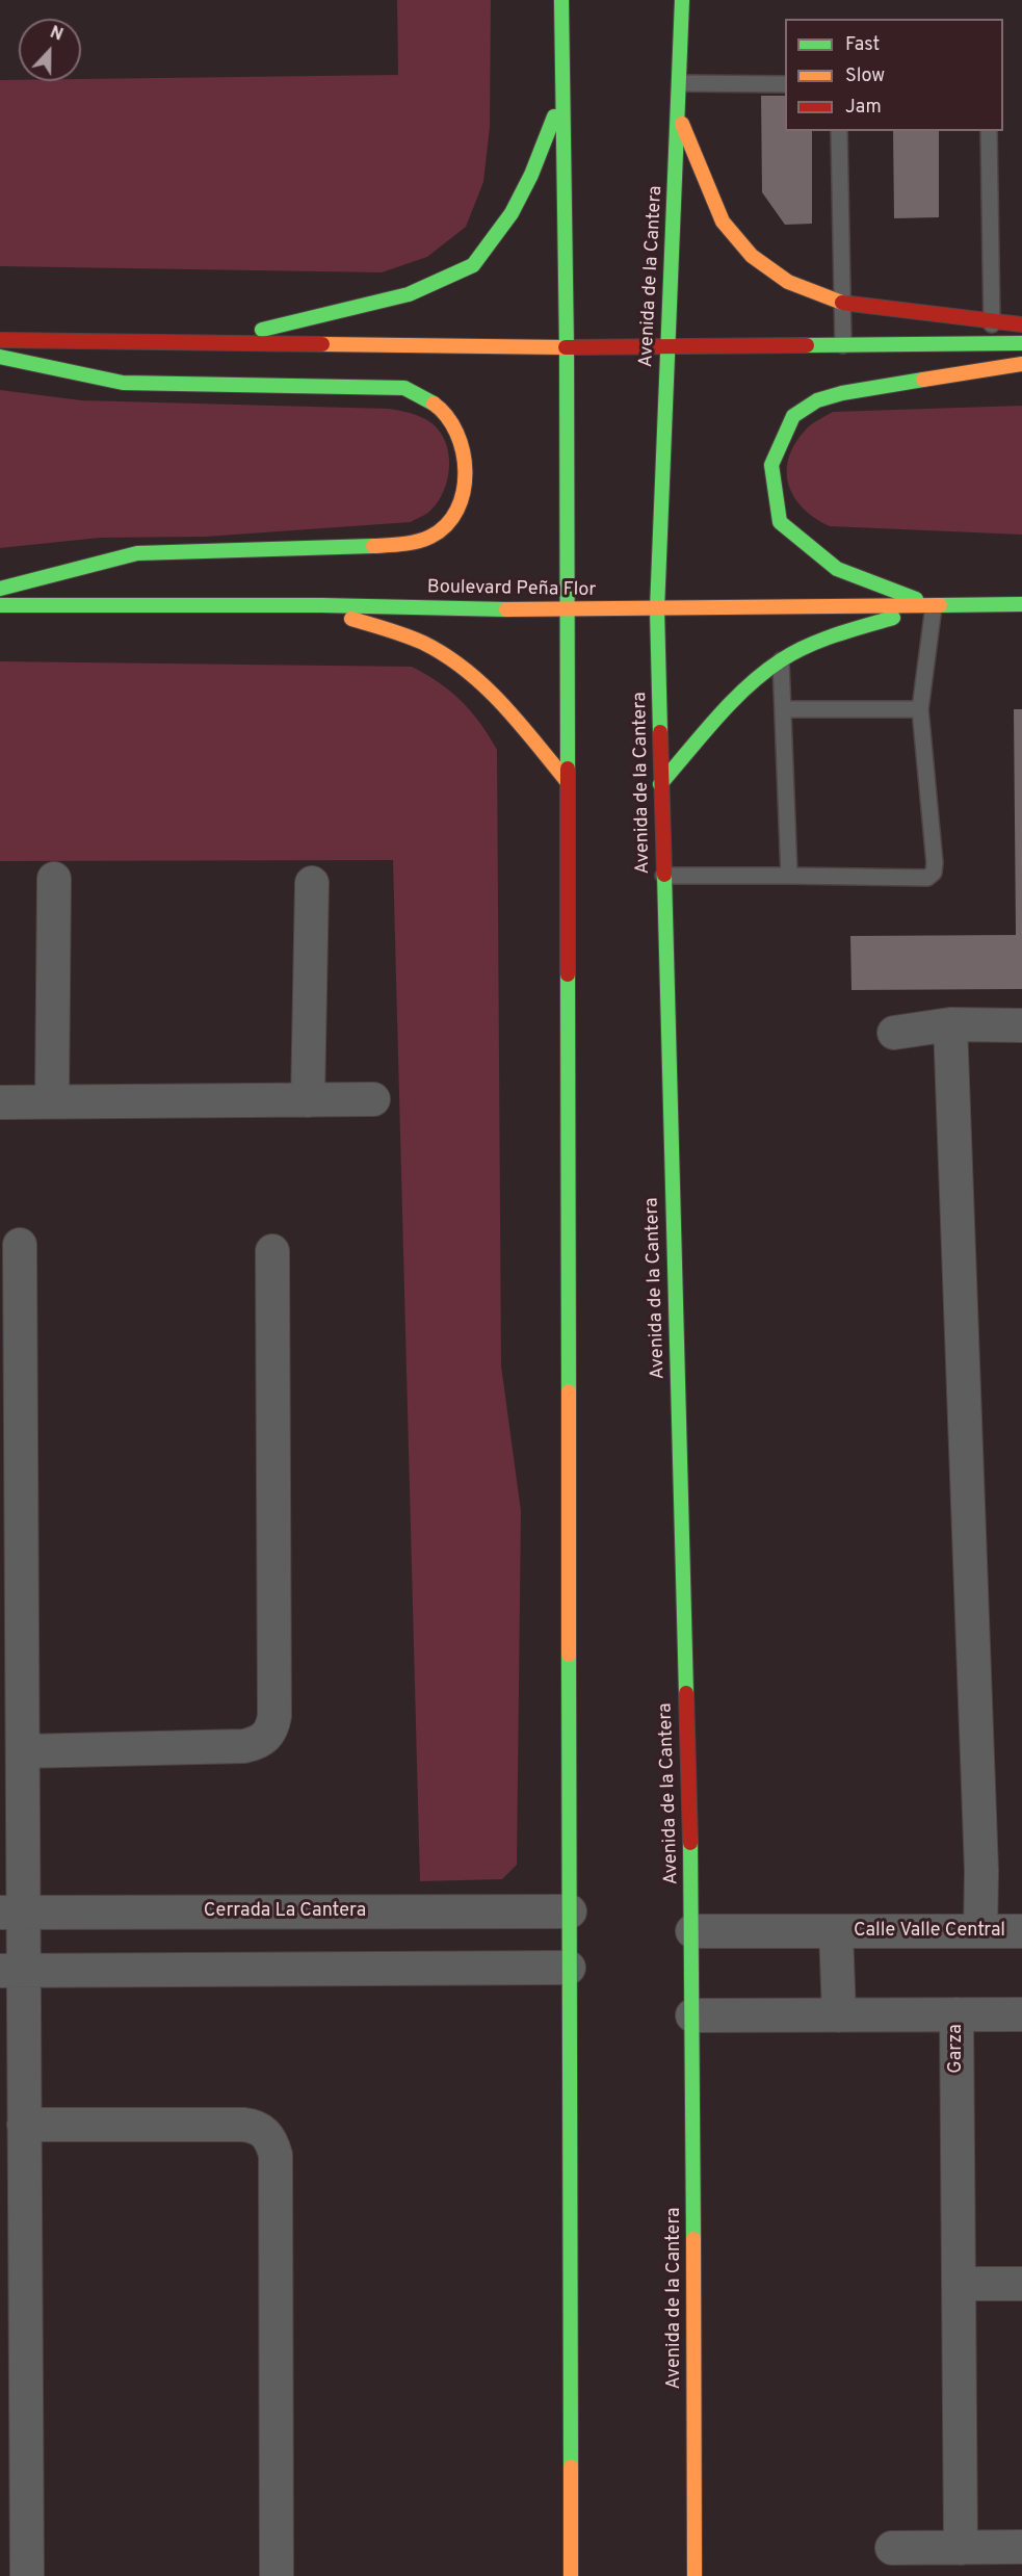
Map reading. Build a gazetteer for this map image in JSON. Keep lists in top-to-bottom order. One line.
{"streets":{"main road":["Avenida de la Cantera","Boulevard Peña Flor"],"street":["Cerrada La Cantera","Calle Valle Central","Garza"]},"crossings":[["Avenida de la Cantera","Boulevard Peña Flor"],["Avenida de la Cantera","Calle Valle Central"]],"legend":["Fast","Slow","Jam"],"north":"top"}
